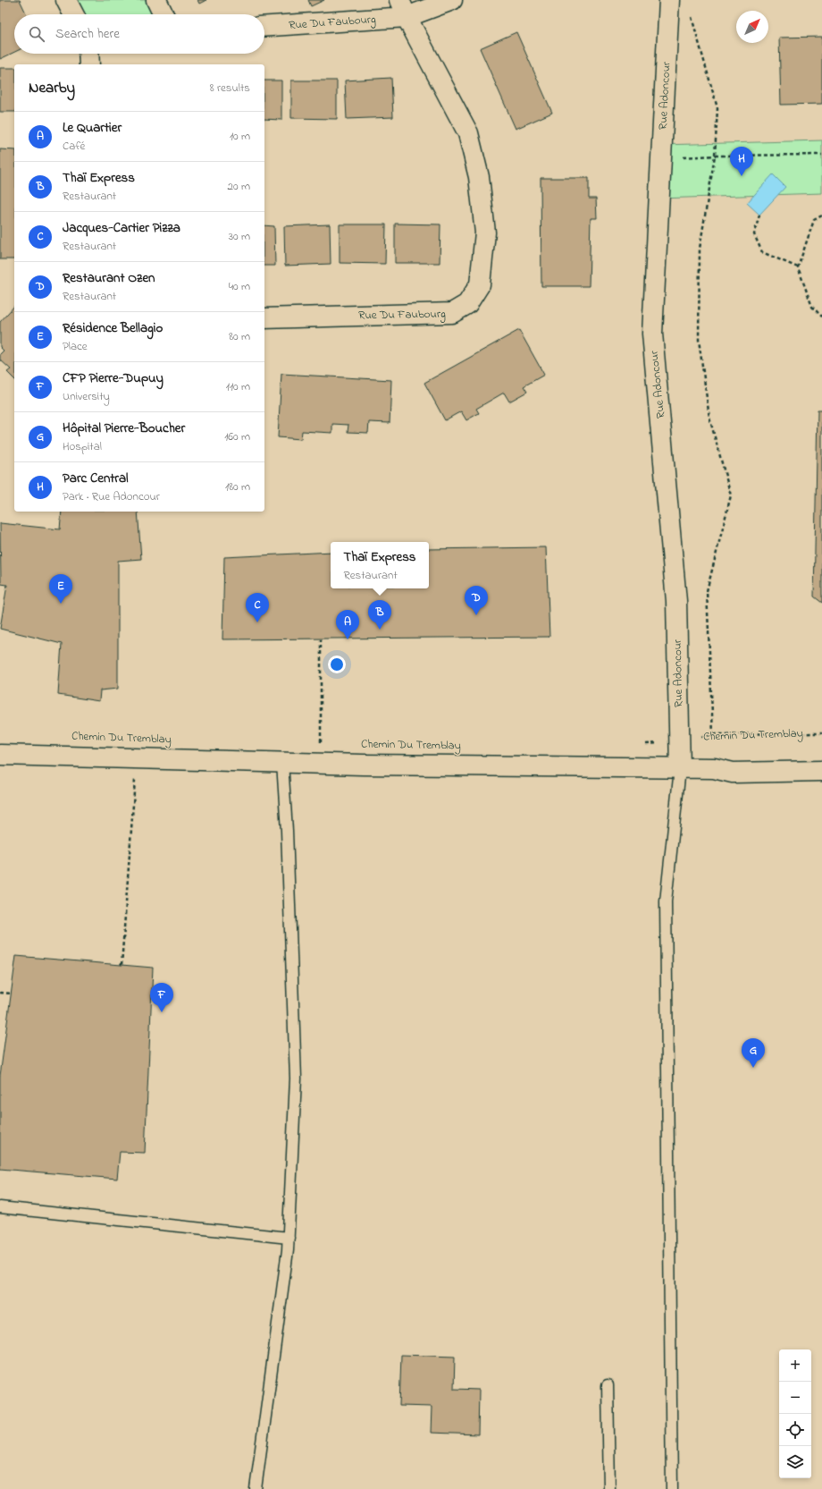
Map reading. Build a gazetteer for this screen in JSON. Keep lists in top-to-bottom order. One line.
{"streets":{"street":["Rue Du Faubourg","Rue Adoncour","Chemin Du Tremblay"]},"crossings":[["Rue Adoncour","Chemin Du Tremblay"]],"north":"top right","page":{"search":"Search here","heading":["Nearby","8 results"],"list":[{"mark":"A","name":"Le Quartier","note":"Café","value":"10 m"},{"mark":"B","name":"Thaï Express","note":"Restaurant","value":"20 m"},{"mark":"C","name":"Jacques-Cartier Pizza","note":"Restaurant","value":"30 m"},{"mark":"D","name":"Restaurant Ozen","note":"Restaurant","value":"40 m"},{"mark":"E","name":"Résidence Bellagio","note":"Place","value":"80 m"},{"mark":"F","name":"CFP Pierre-Dupuy","note":"University","value":"110 m"},{"mark":"G","name":"Hôpital Pierre-Boucher","note":"Hospital","value":"160 m"},{"mark":"H","name":"Parc Central","note":"Park · Rue Adoncour","value":"180 m"}],"pins":["H","E","D","C","B","A","F","G"],"popup":["Thaï Express","Restaurant"],"map_buttons":["+","−"]}}
